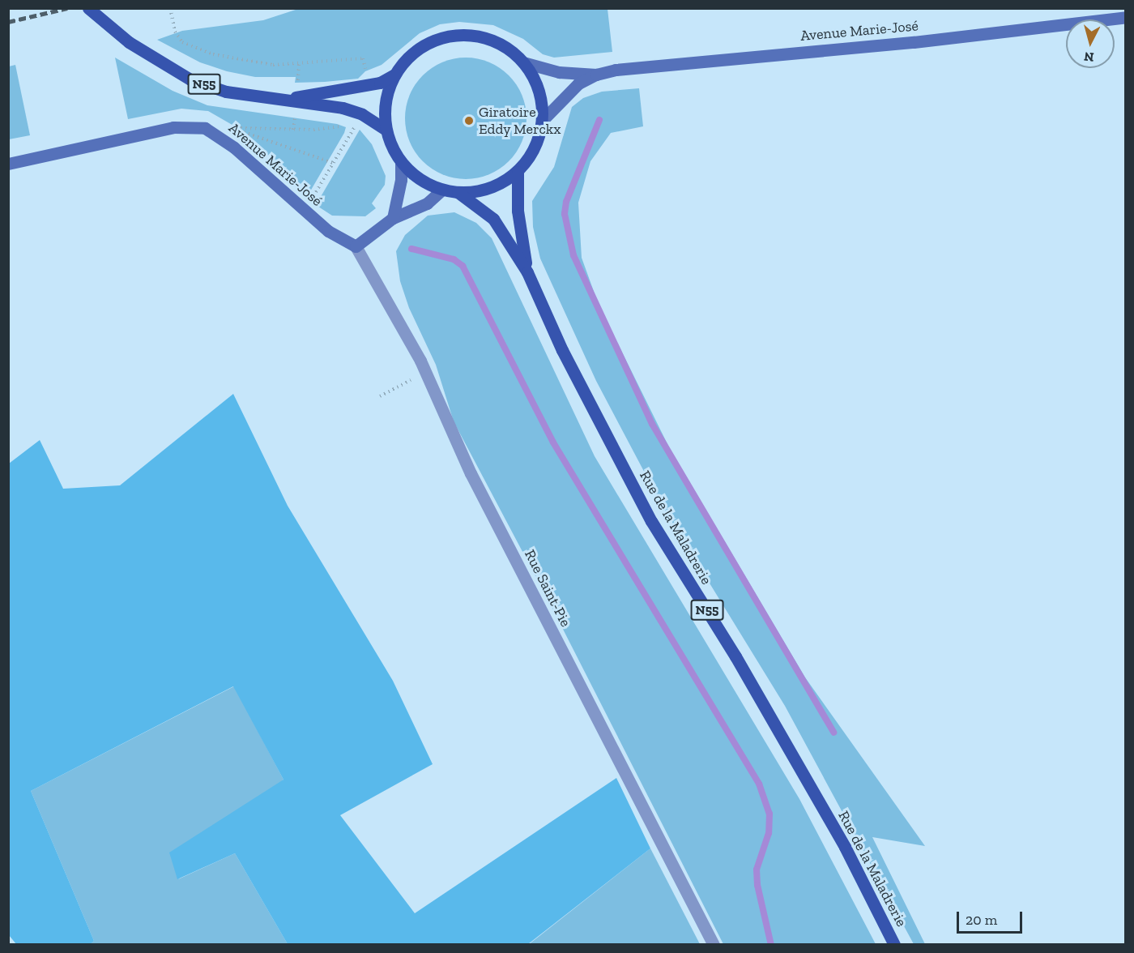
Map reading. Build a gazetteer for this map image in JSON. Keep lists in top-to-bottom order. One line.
{"streets":{"main road":["N55","Rue de la Maladrerie"],"street":["Avenue Marie-José","Rue Saint-Pie"]},"crossings":[["Avenue Marie-José","N55"],["Avenue Marie-José","Rue de la Maladrerie"],["Avenue Marie-José","Rue Saint-Pie"],["N55","Rue de la Maladrerie"]],"places":["Giratoire Eddy Merckx"],"scale_bar":"20 m","north":"bottom"}
